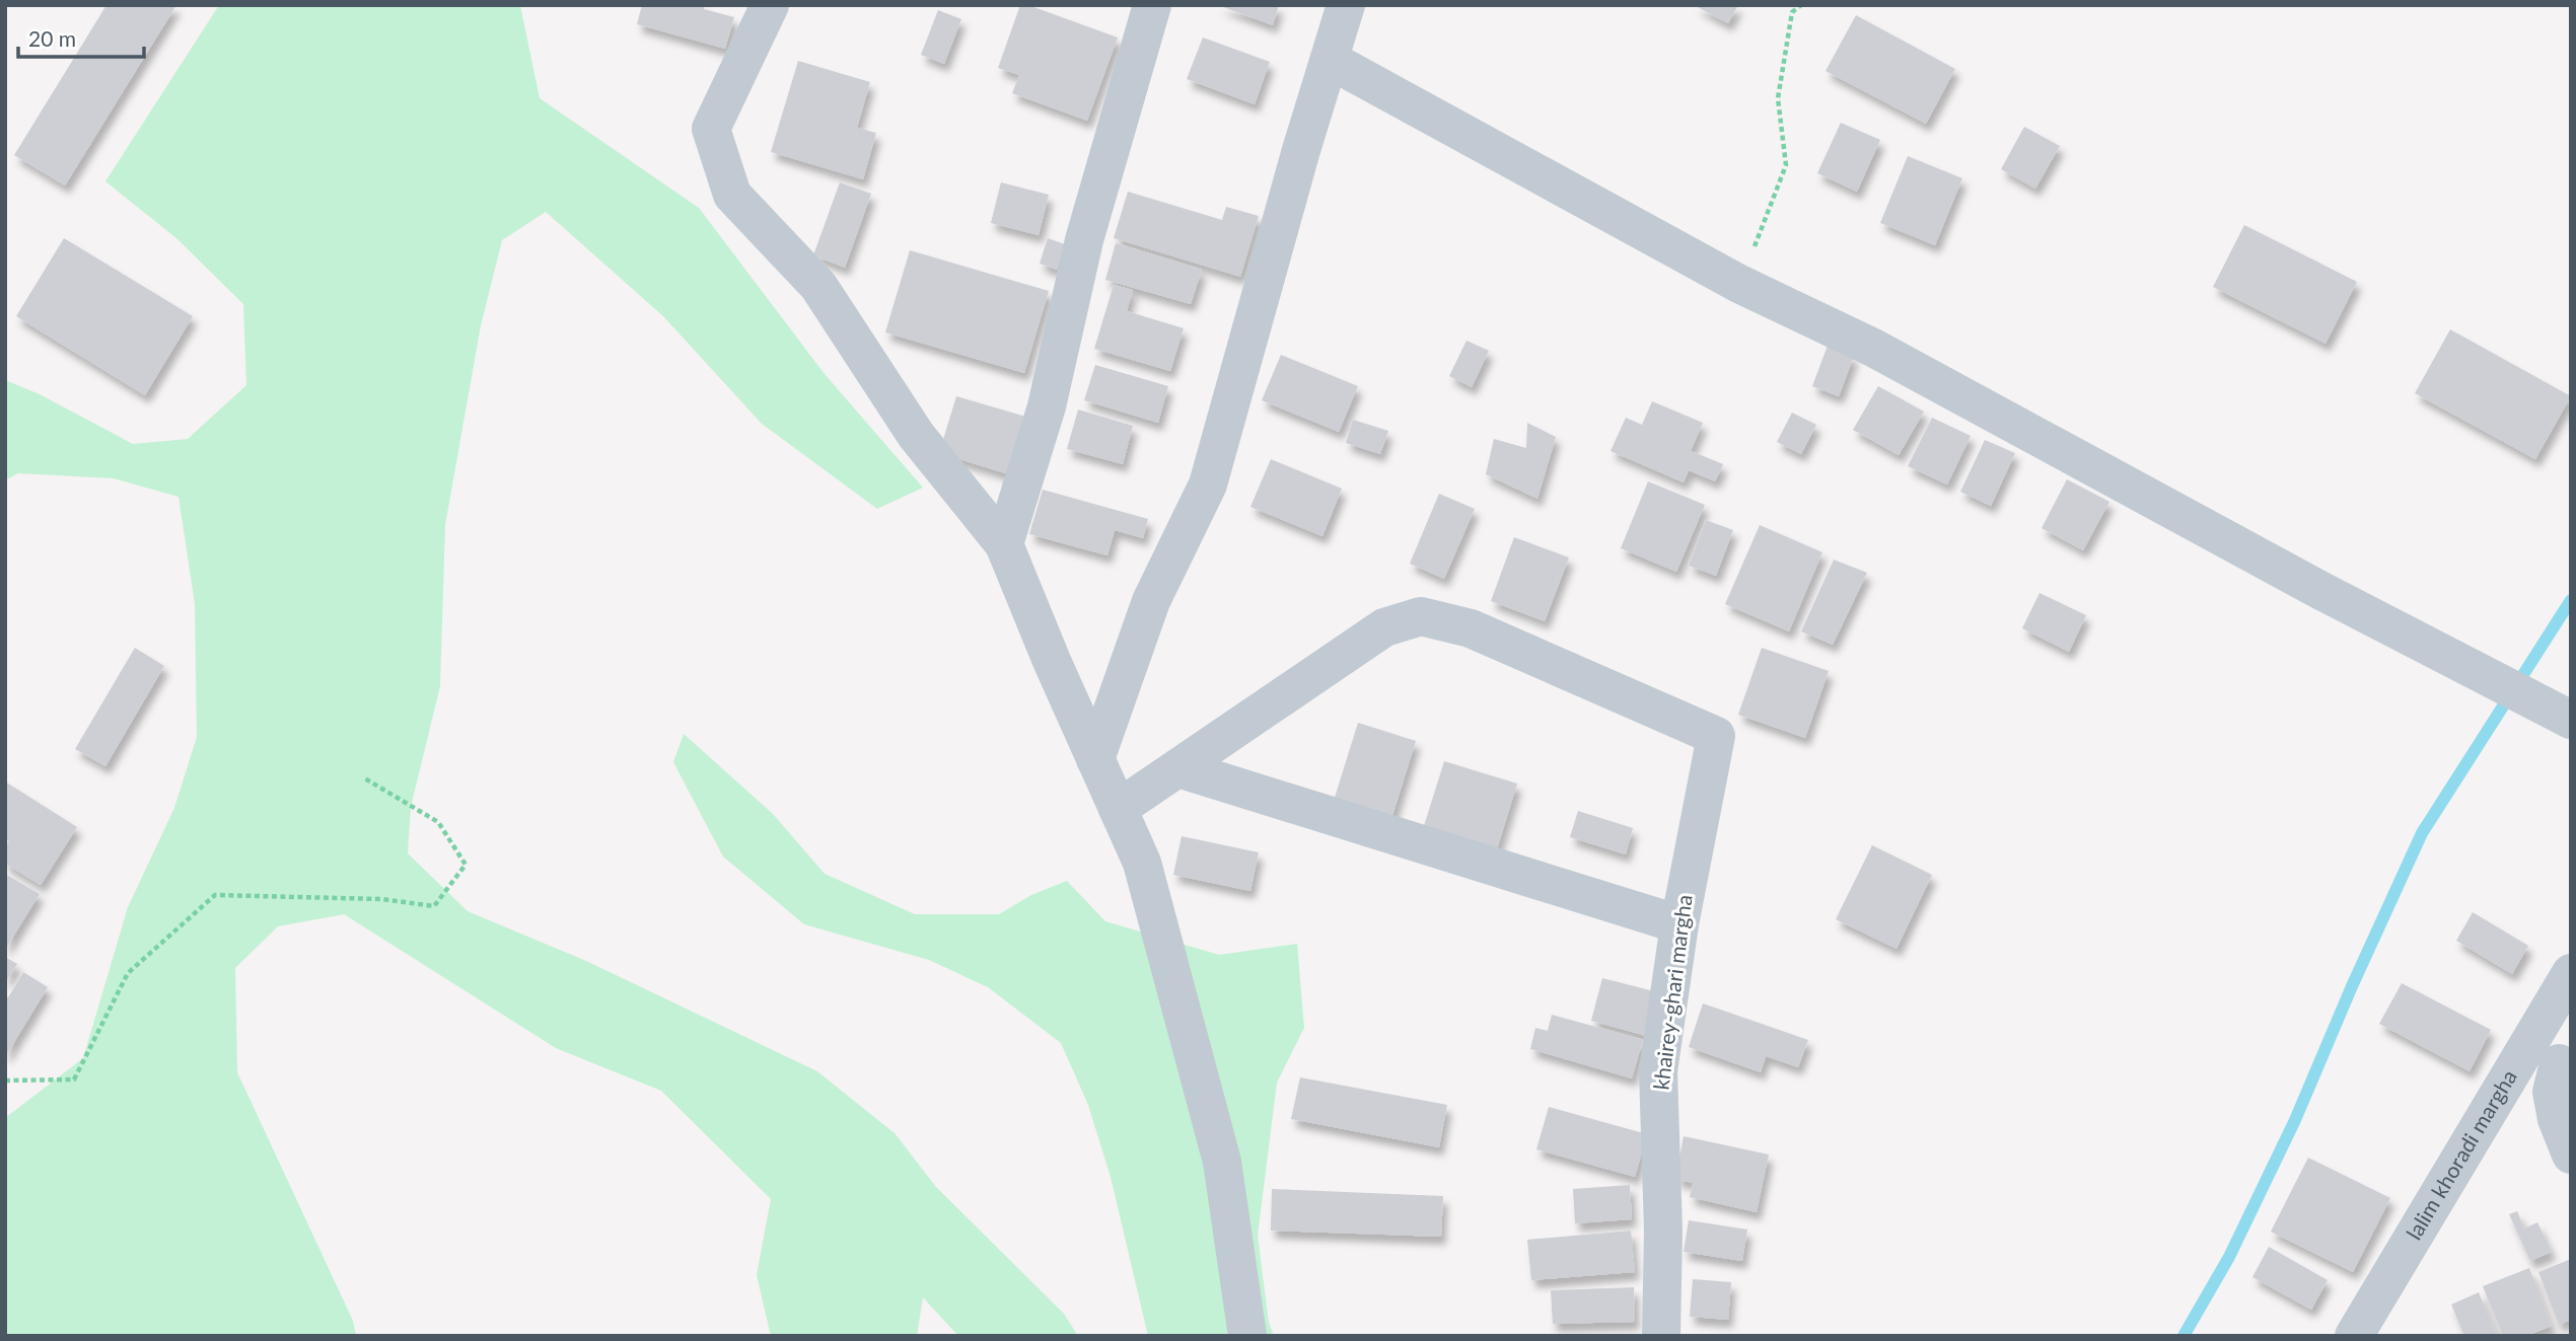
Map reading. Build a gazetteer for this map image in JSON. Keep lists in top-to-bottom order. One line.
{"streets":{"street":["khairey-ghari margha","lalim khoradi margha"]},"scale_bar":"20 m"}
